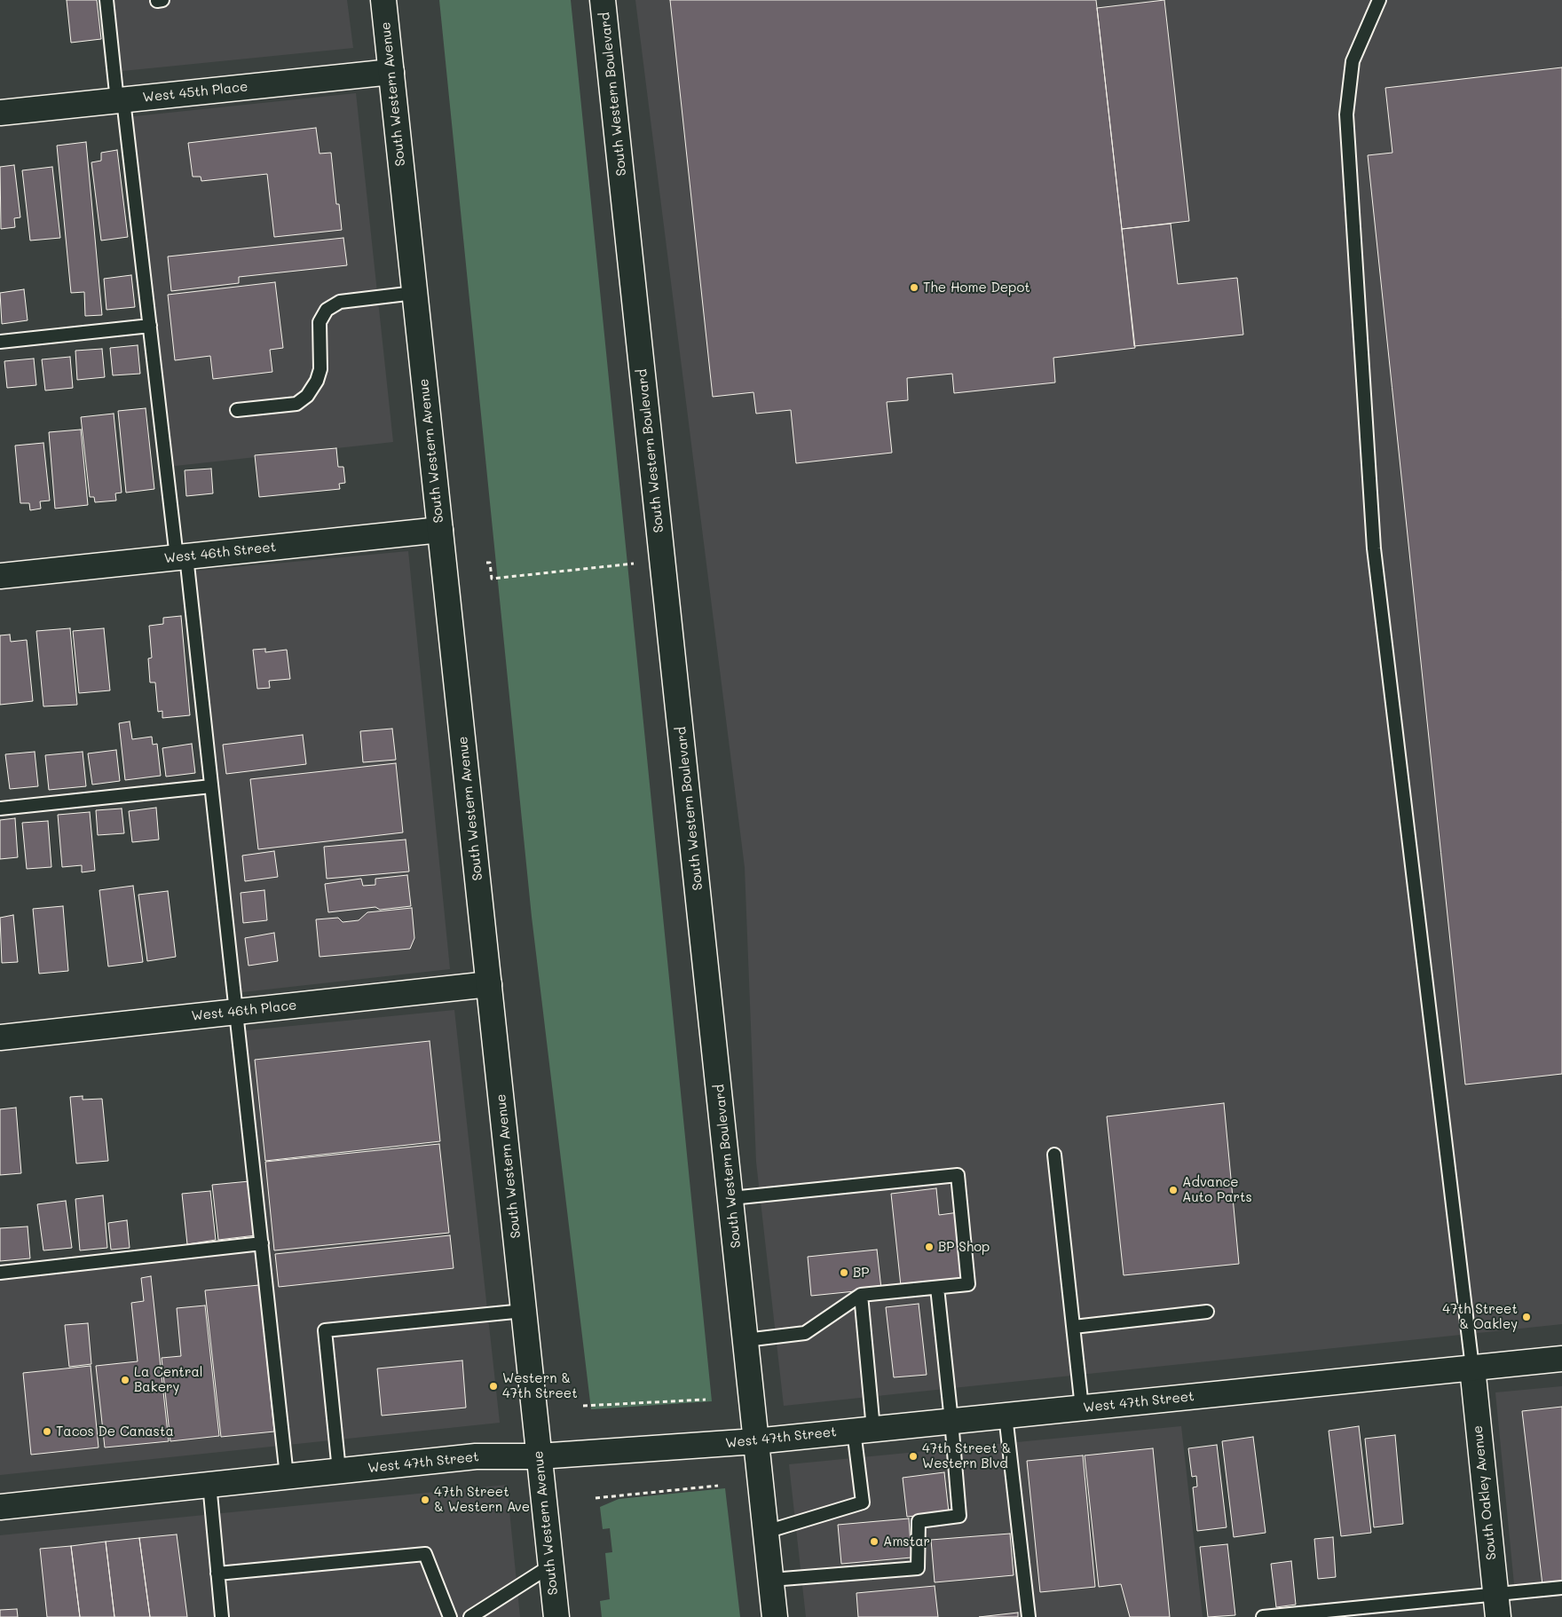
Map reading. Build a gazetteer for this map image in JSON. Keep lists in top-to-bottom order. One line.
{"streets":{"main road":["West 45th Place","South Western Avenue","South Western Boulevard","West 46th Street","West 46th Place","West 47th Street","South Oakley Avenue"]},"crossings":[["West 45th Place","South Western Avenue"],["South Western Avenue","West 46th Street"],["South Western Avenue","West 46th Place"],["South Western Avenue","West 47th Street"],["South Western Boulevard","West 47th Street"],["West 47th Street","South Oakley Avenue"]],"places":["The Home Depot","Advance Auto Parts","BP Shop","BP","47th Street & Oakley","La Central Bakery","Western & 47th Street","Tacos De Canasta","47th Street & Western Blvd","47th Street & Western Ave","Amstar"]}
